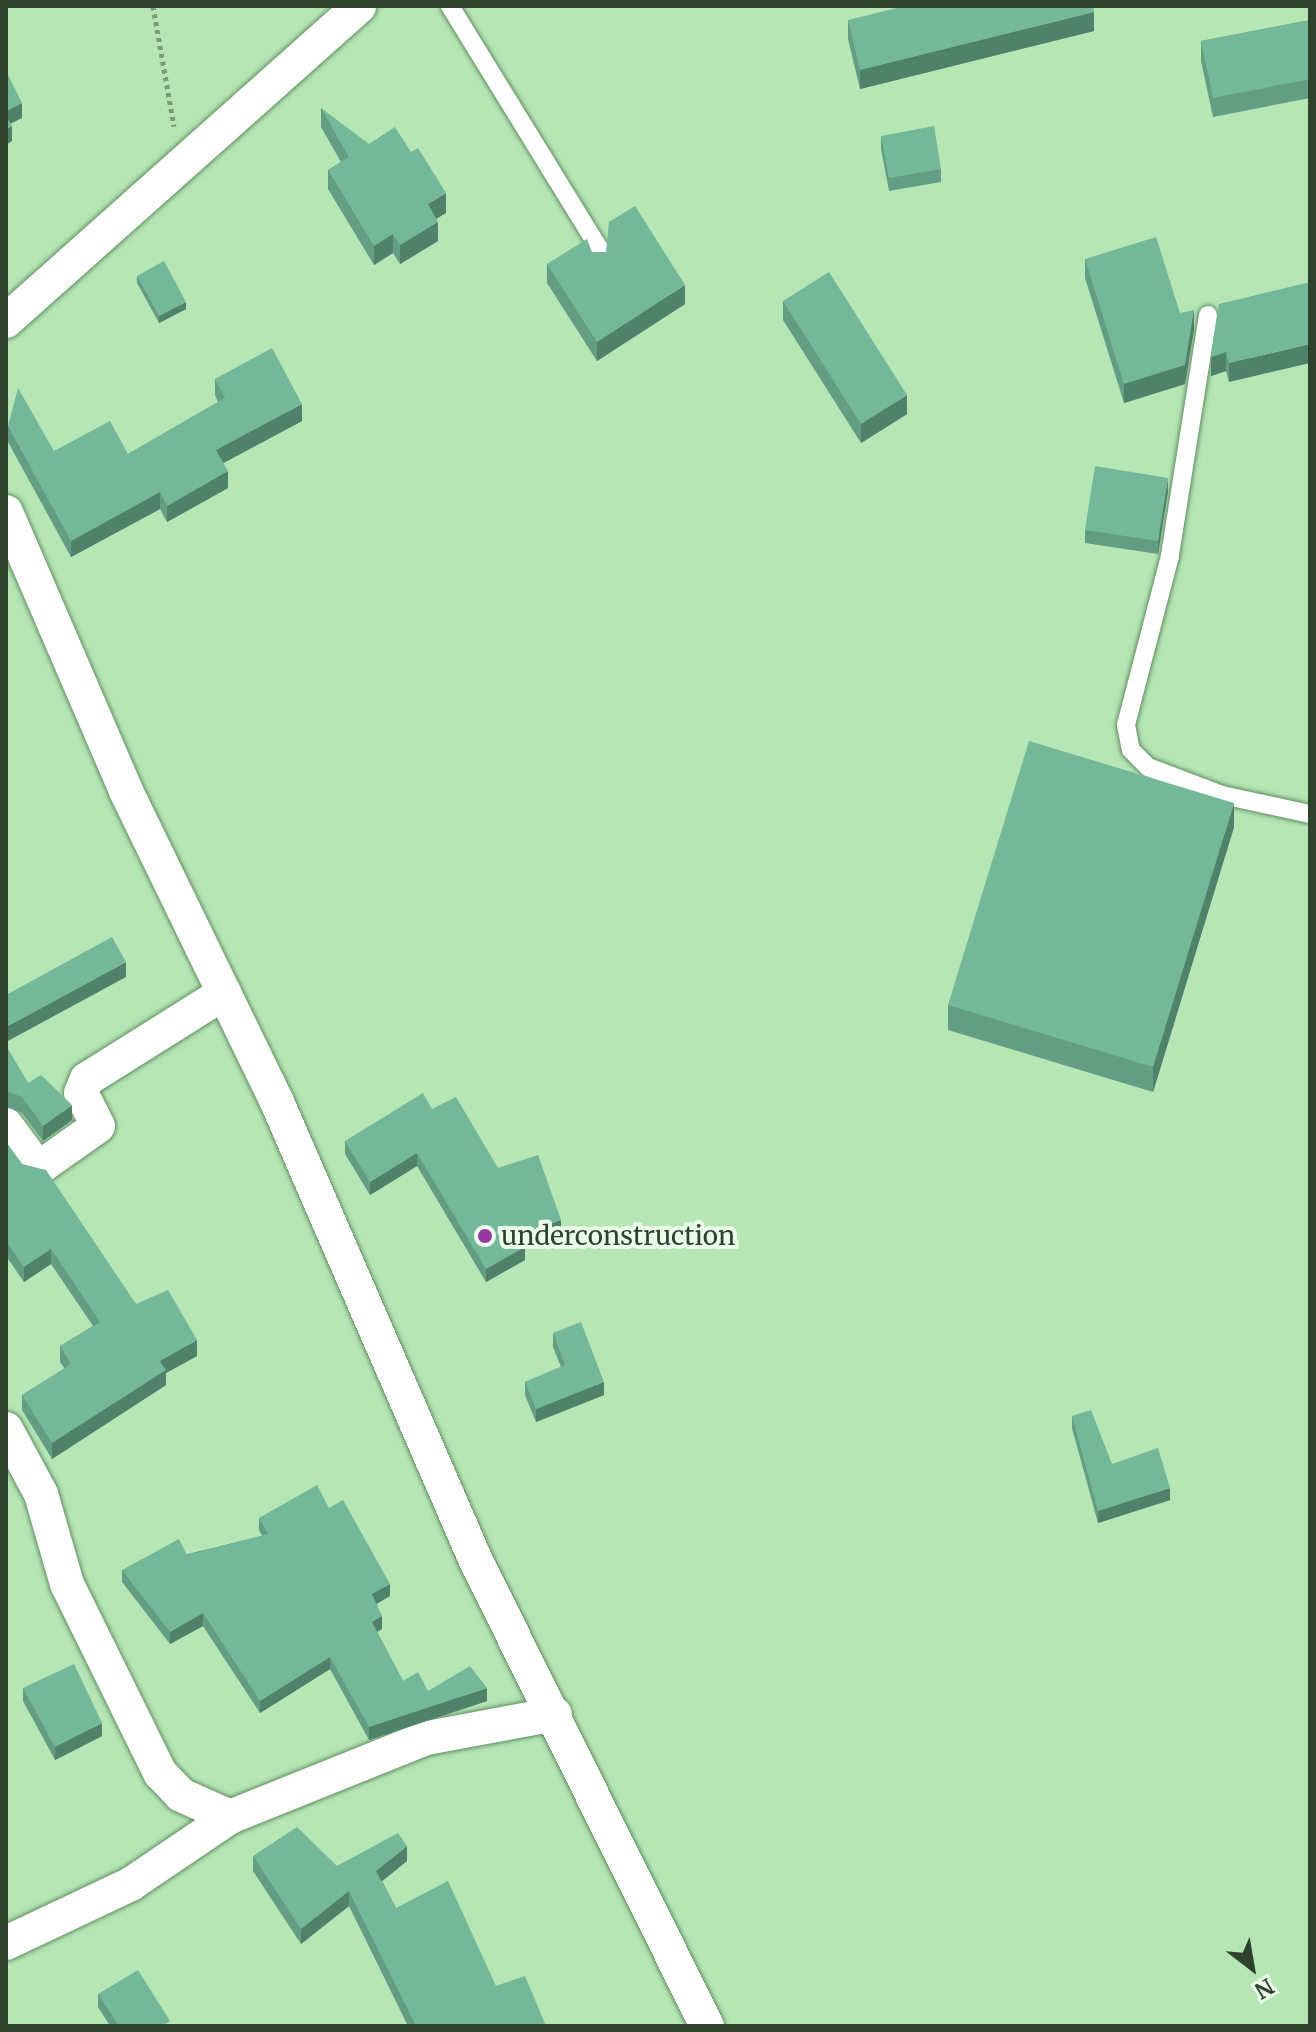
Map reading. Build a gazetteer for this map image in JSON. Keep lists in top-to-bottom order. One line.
{"places":["underconstruction"],"north":"bottom right"}
